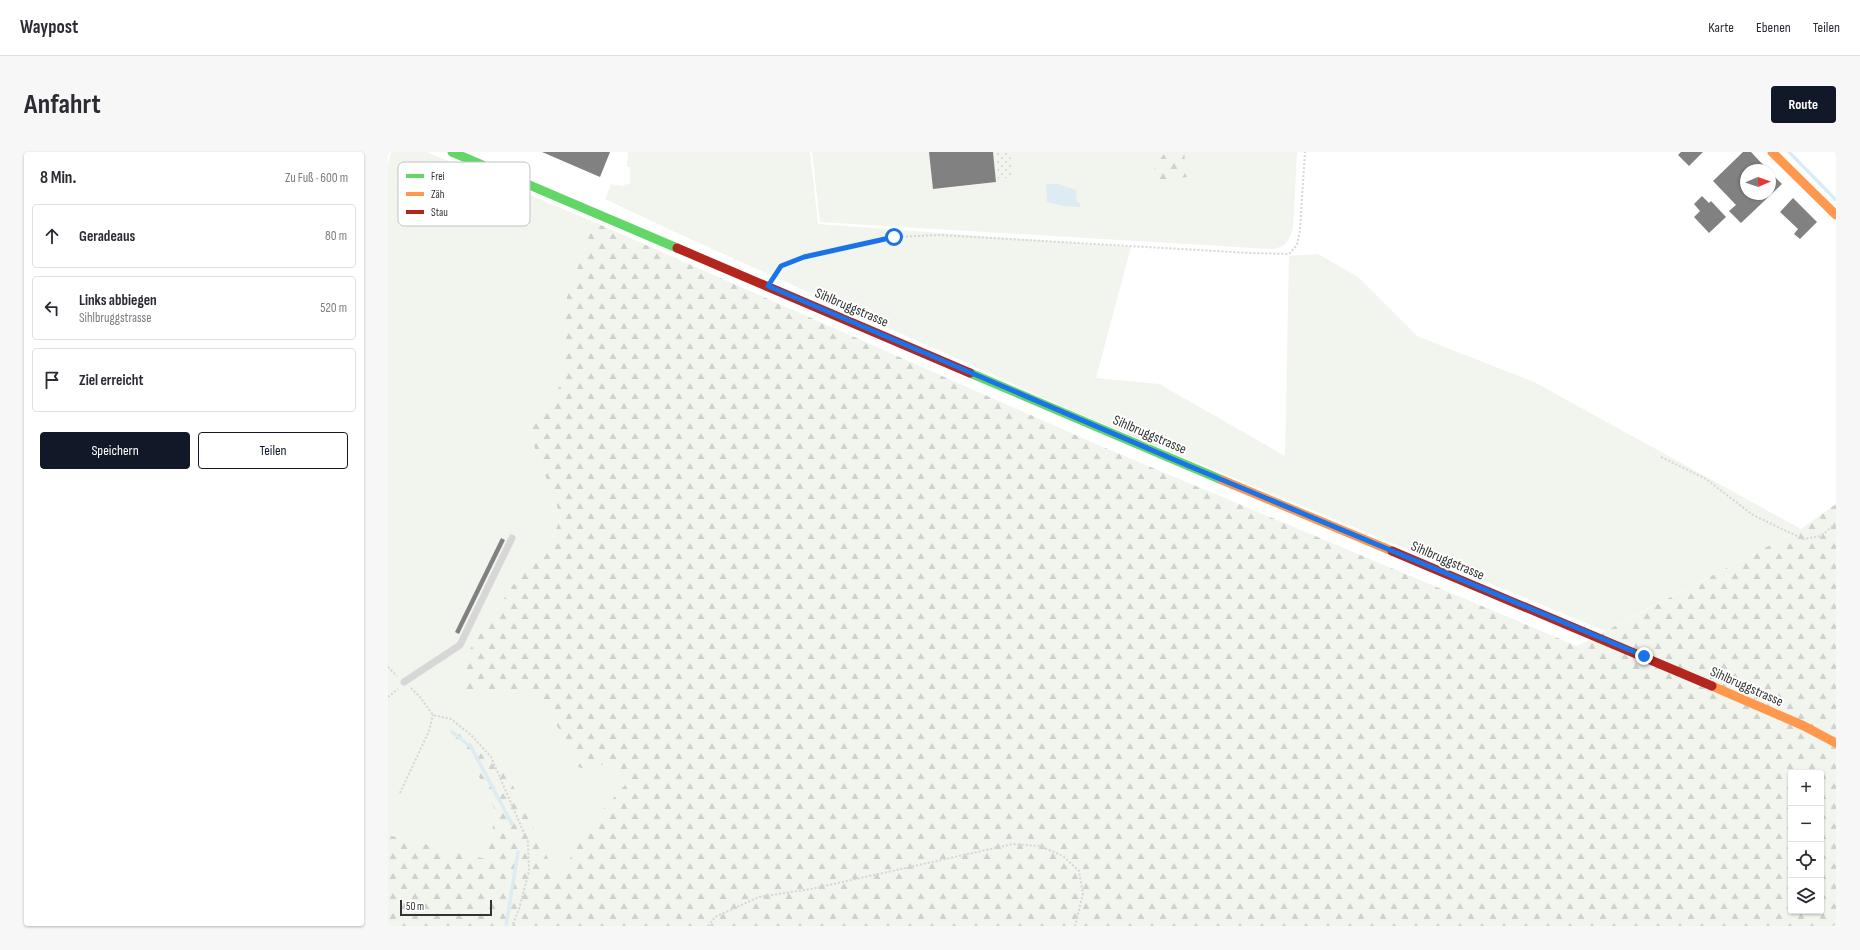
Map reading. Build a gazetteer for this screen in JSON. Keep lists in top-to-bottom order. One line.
{"streets":{"main road":["Sihlbruggstrasse"]},"legend":["Frei","Zäh","Stau"],"scale_bar":"50 m","north":"right","page":{"header":"Waypost","nav":["Karte","Ebenen","Teilen"],"buttons":["Route",["Speichern","Teilen"]],"title":"Anfahrt","heading":["8 Min.","Zu Fuß · 600 m"],"list":[["Geradeaus","80 m"],["Links abbiegen","Sihlbruggstrasse","520 m"],"Ziel erreicht"],"map_buttons":["+","−"],"scale":"50 m"}}
